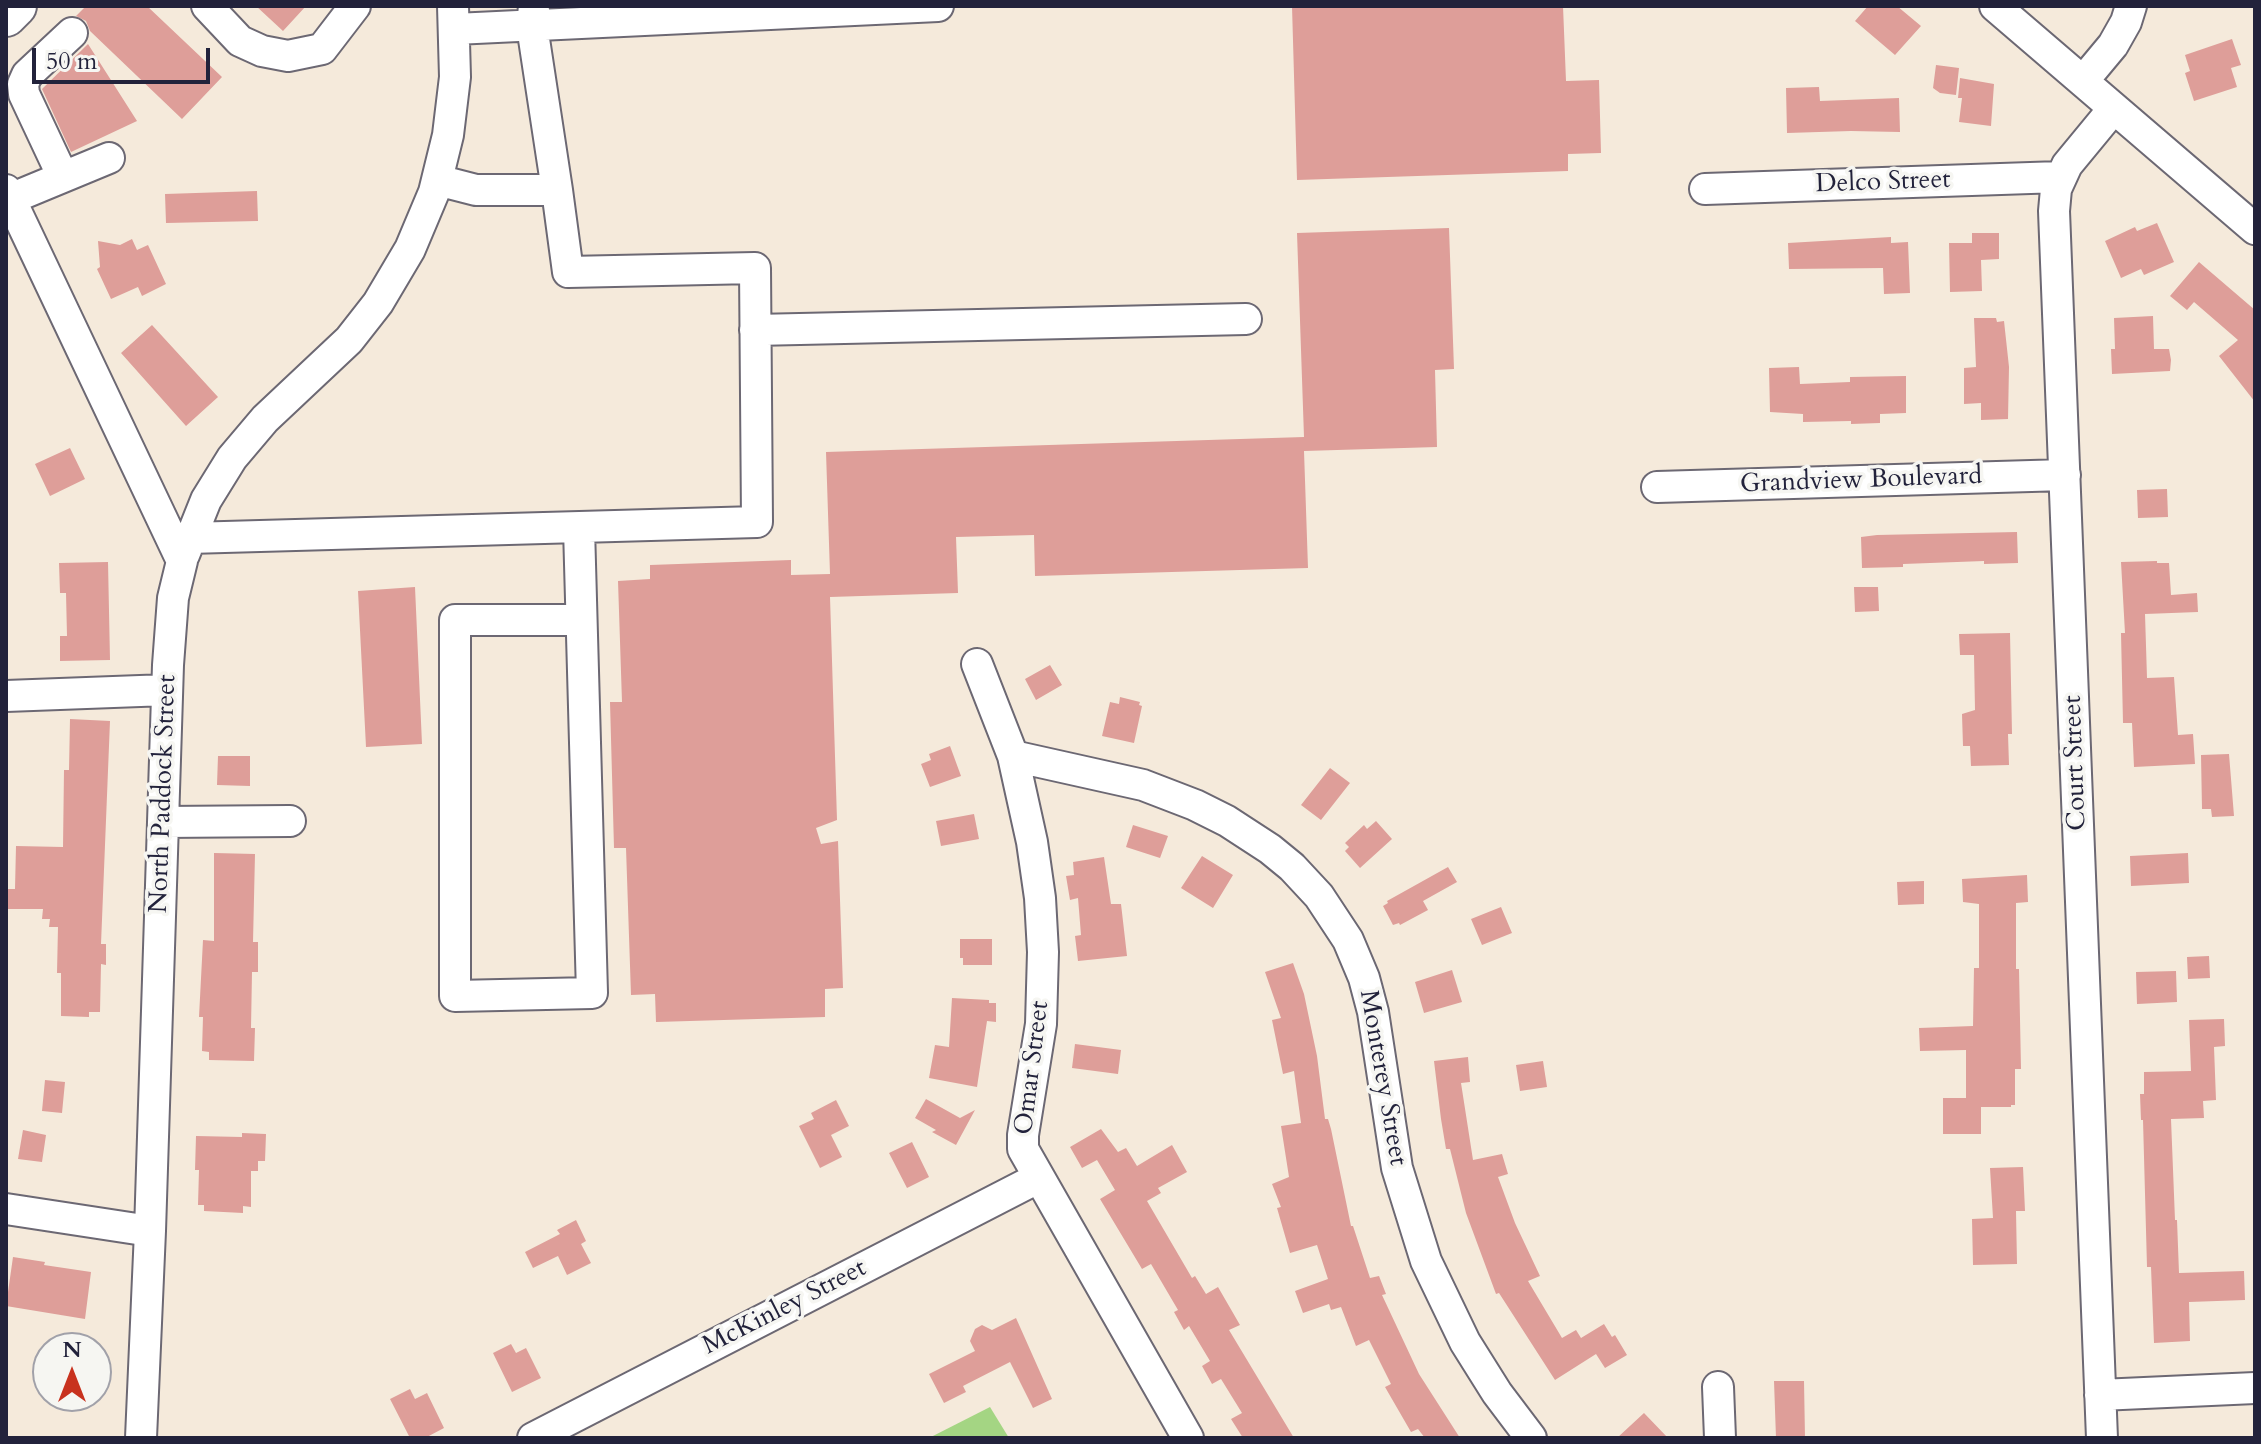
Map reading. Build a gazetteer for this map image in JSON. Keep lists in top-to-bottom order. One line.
{"streets":{"street":["Delco Street","Grandview Boulevard","Court Street","North Paddock Street","Omar Street","Monterey Street","McKinley Street"]},"crossings":[["Delco Street","Court Street"],["Grandview Boulevard","Court Street"],["Omar Street","Monterey Street"],["Omar Street","McKinley Street"]],"scale_bar":"50 m","north":"top"}
